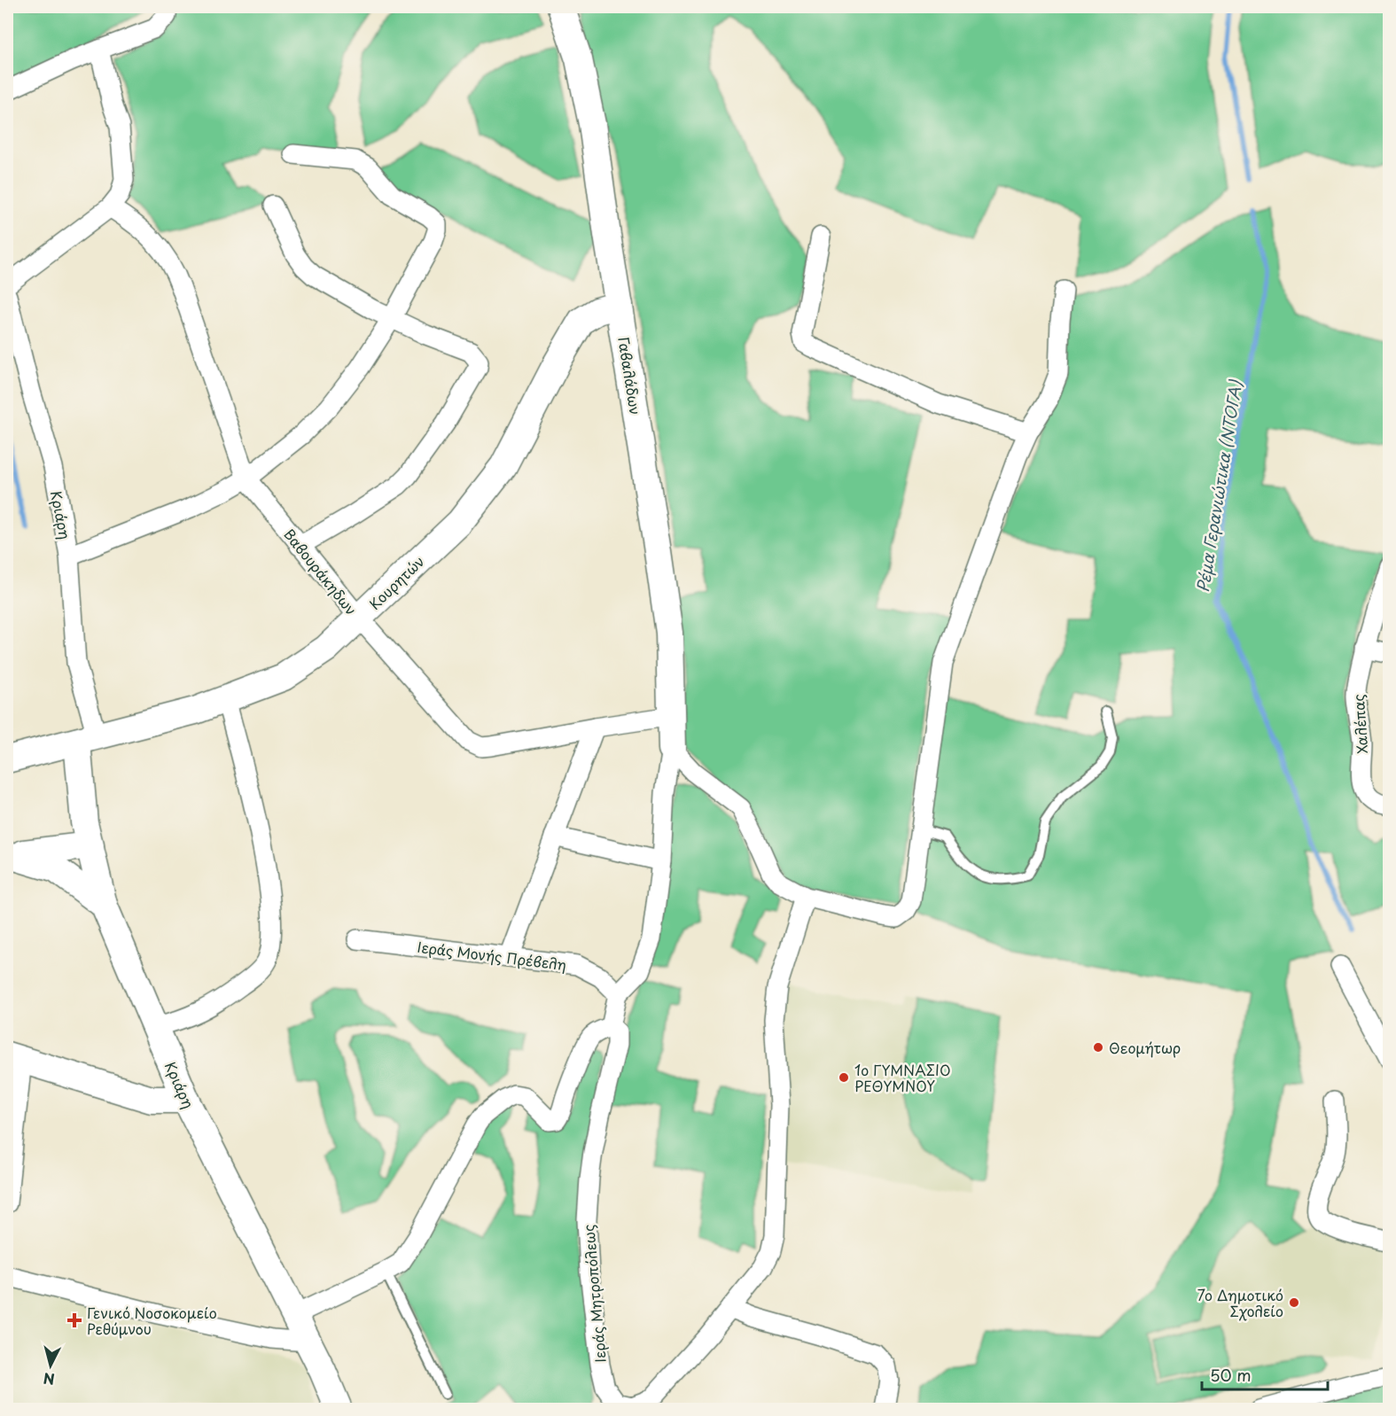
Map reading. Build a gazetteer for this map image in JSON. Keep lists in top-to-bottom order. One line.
{"streets":{"street":["Γαβαλάδων","Κριάρη","Βαβουράκηδων","Κουρητών","Χαλέπας","Ιεράς Μονής Πρέβελη","Ιεράς Μητροπόλεως"]},"crossings":[["Γαβαλάδων","Βαβουράκηδων"],["Γαβαλάδων","Κουρητών"],["Κριάρη","Κουρητών"],["Βαβουράκηδων","Κουρητών"]],"water":["Ρέμα Γερανιώτικα (ΝΤΟΓΑ)"],"places":{"other":["Θεομήτωρ","1ο ΓΥΜΝΑΣΙΟ ΡΕΘΥΜΝΟΥ","7ο Δημοτικό Σχολείο"],"health":["Γενικό Νοσοκομείο Ρεθύμνου"]},"scale_bar":"50 m","north":"bottom"}
